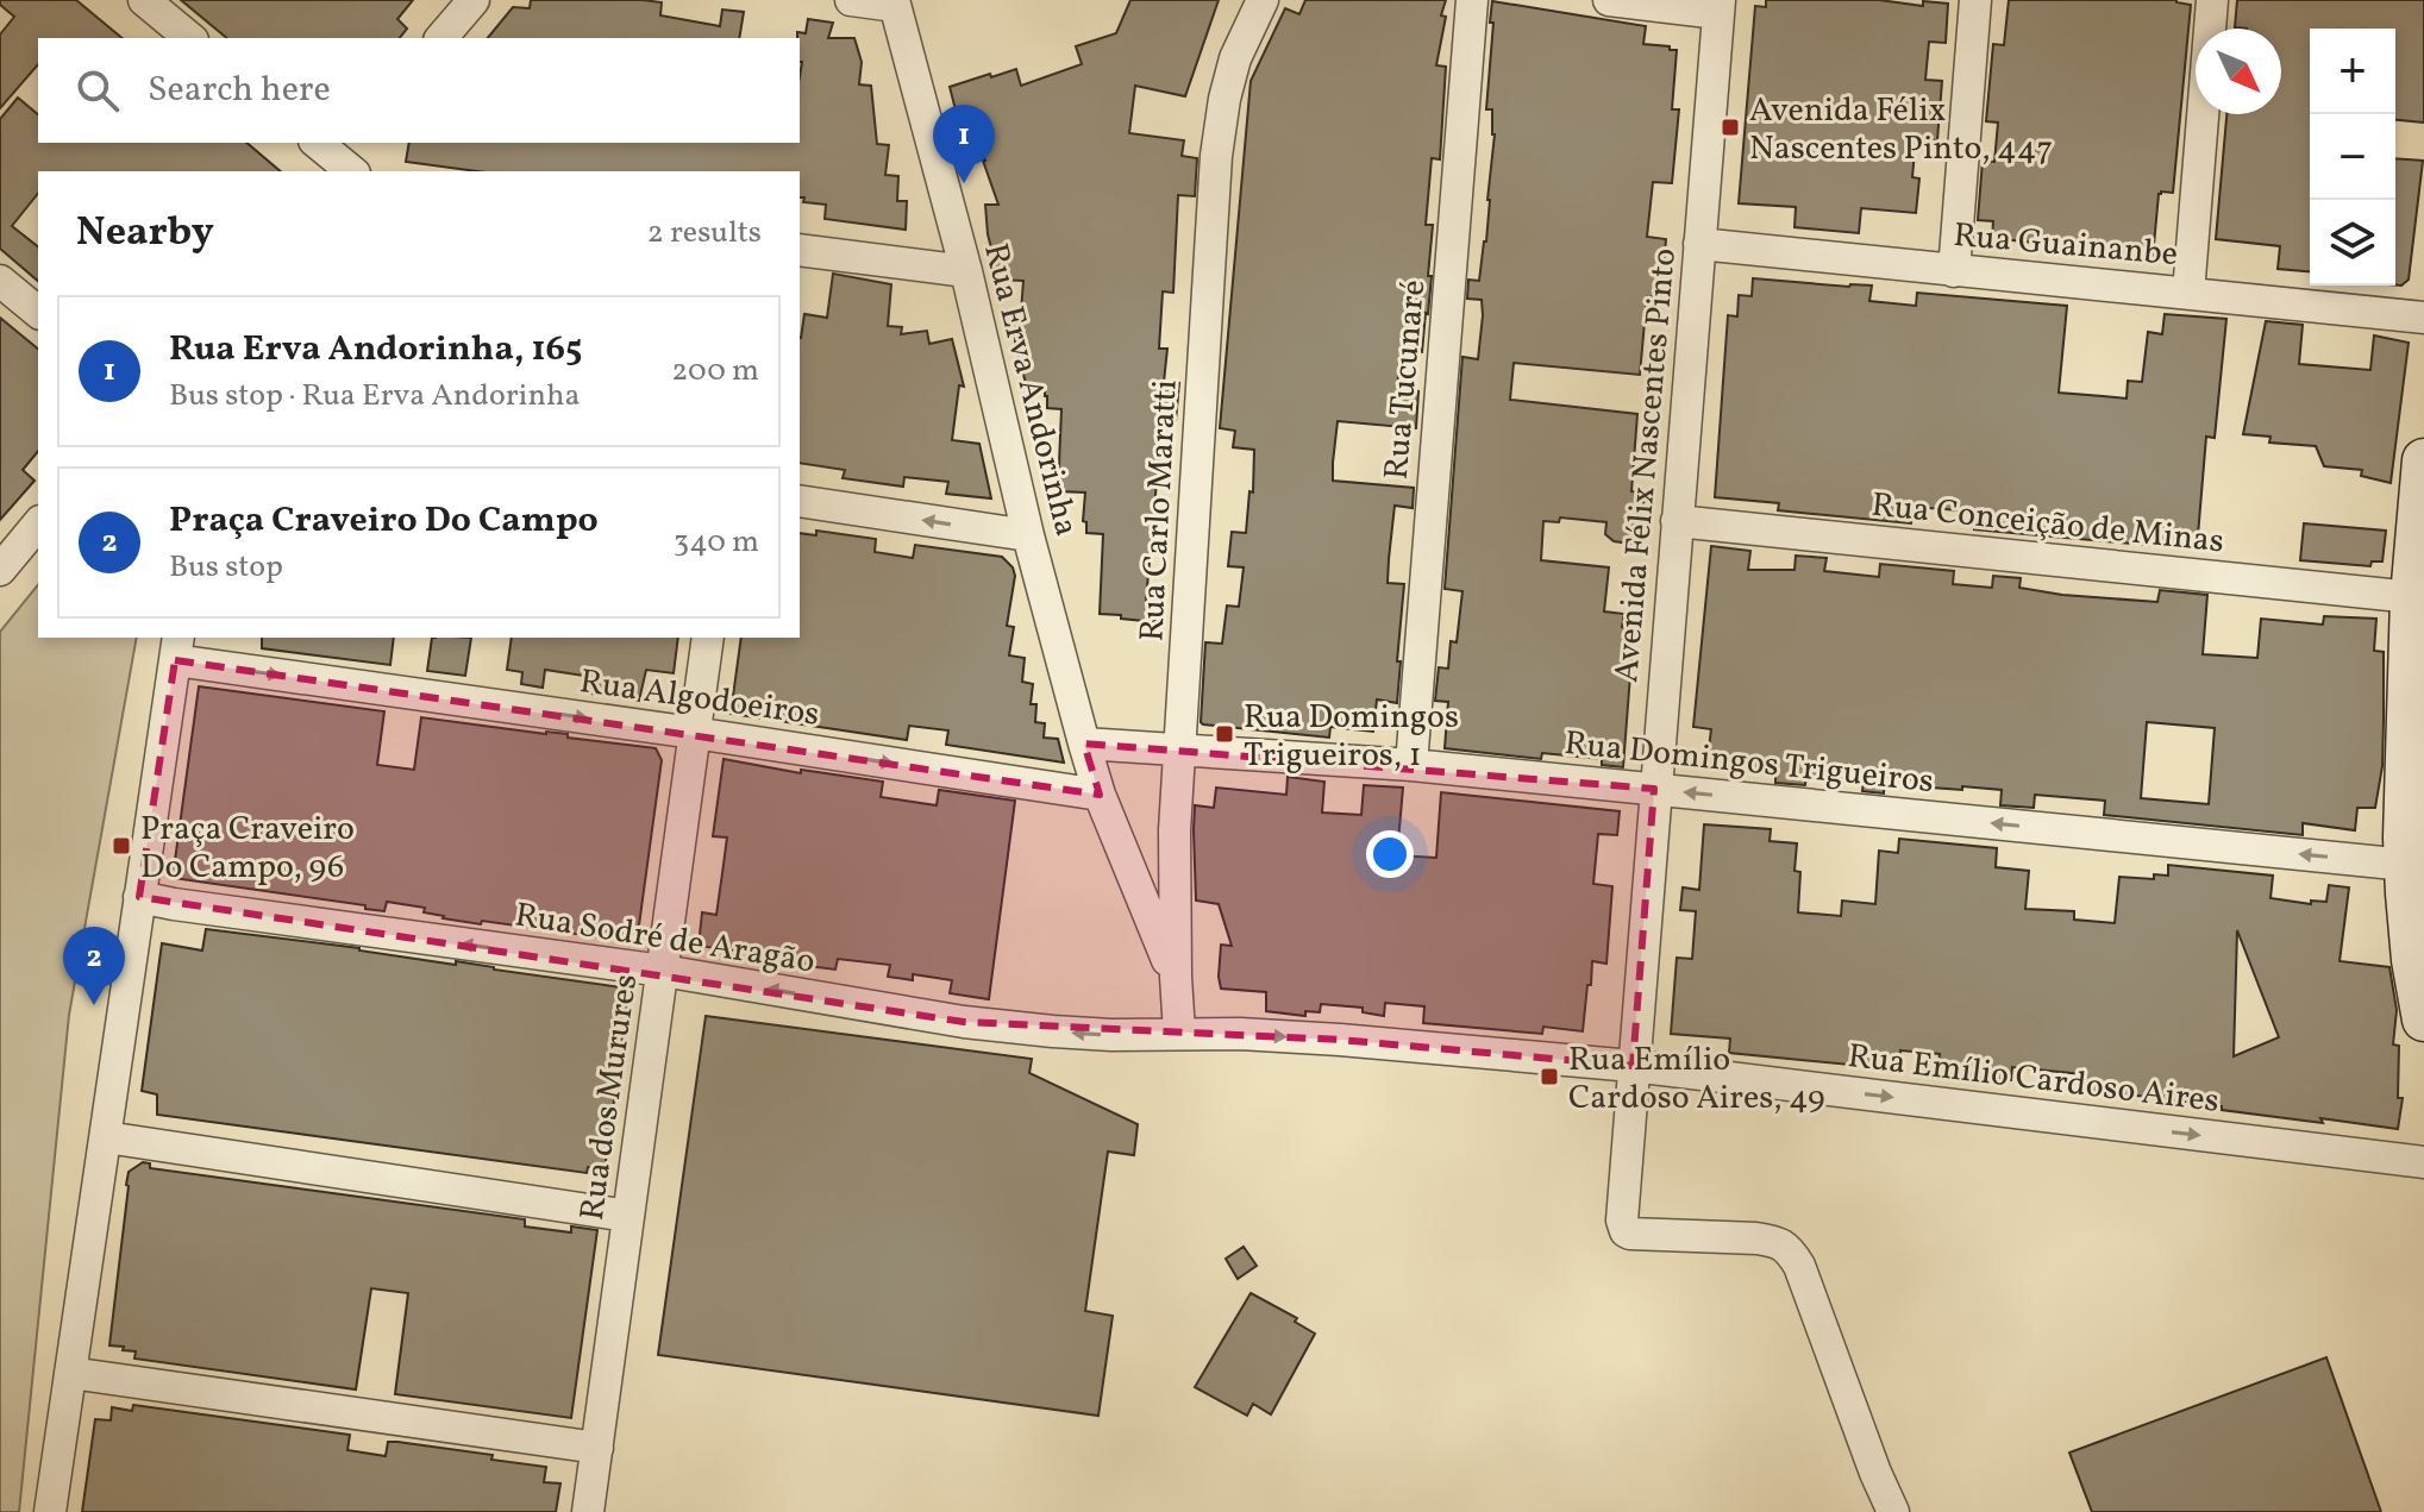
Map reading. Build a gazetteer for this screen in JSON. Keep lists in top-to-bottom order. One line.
{"streets":{"street":["Rua Guainanbe","Rua Tucunaré","Rua Erva Andorinha","Avenida Félix Nascentes Pinto","Rua Carlo Maratti","Rua Conceição de Minas","Rua Algodoeiros","Rua Domingos Trigueiros","Rua Sodré de Aragão","Rua Emílio Cardoso Aires","Rua dos Murures"]},"crossings":[["Rua Guainanbe","Avenida Félix Nascentes Pinto"],["Rua Tucunaré","Rua Domingos Trigueiros"],["Rua Erva Andorinha","Rua Algodoeiros"],["Rua Erva Andorinha","Rua Domingos Trigueiros"],["Avenida Félix Nascentes Pinto","Rua Conceição de Minas"],["Avenida Félix Nascentes Pinto","Rua Domingos Trigueiros"],["Avenida Félix Nascentes Pinto","Rua Emílio Cardoso Aires"],["Rua Carlo Maratti","Rua Domingos Trigueiros"],["Rua Carlo Maratti","Rua Sodré de Aragão"],["Rua Carlo Maratti","Rua Emílio Cardoso Aires"],["Rua Algodoeiros","Rua dos Murures"],["Rua Sodré de Aragão","Rua Emílio Cardoso Aires"],["Rua Sodré de Aragão","Rua dos Murures"]],"one_way":["Rua Algodoeiros","Rua Domingos Trigueiros","Rua Emílio Cardoso Aires"],"places":{"transit":["Avenida Félix Nascentes Pinto, 447","Rua Domingos Trigueiros, 1","Praça Craveiro Do Campo, 96","Rua Emílio Cardoso Aires, 49"]},"north":"bottom right","page":{"map_buttons":["+","−"],"search":"Search here","pins":["1","2"],"heading":["Nearby","2 results"],"list":[{"mark":"1","name":"Rua Erva Andorinha, 165","note":"Bus stop · Rua Erva Andorinha","value":"200 m"},{"mark":"2","name":"Praça Craveiro Do Campo","note":"Bus stop","value":"340 m"}]}}
